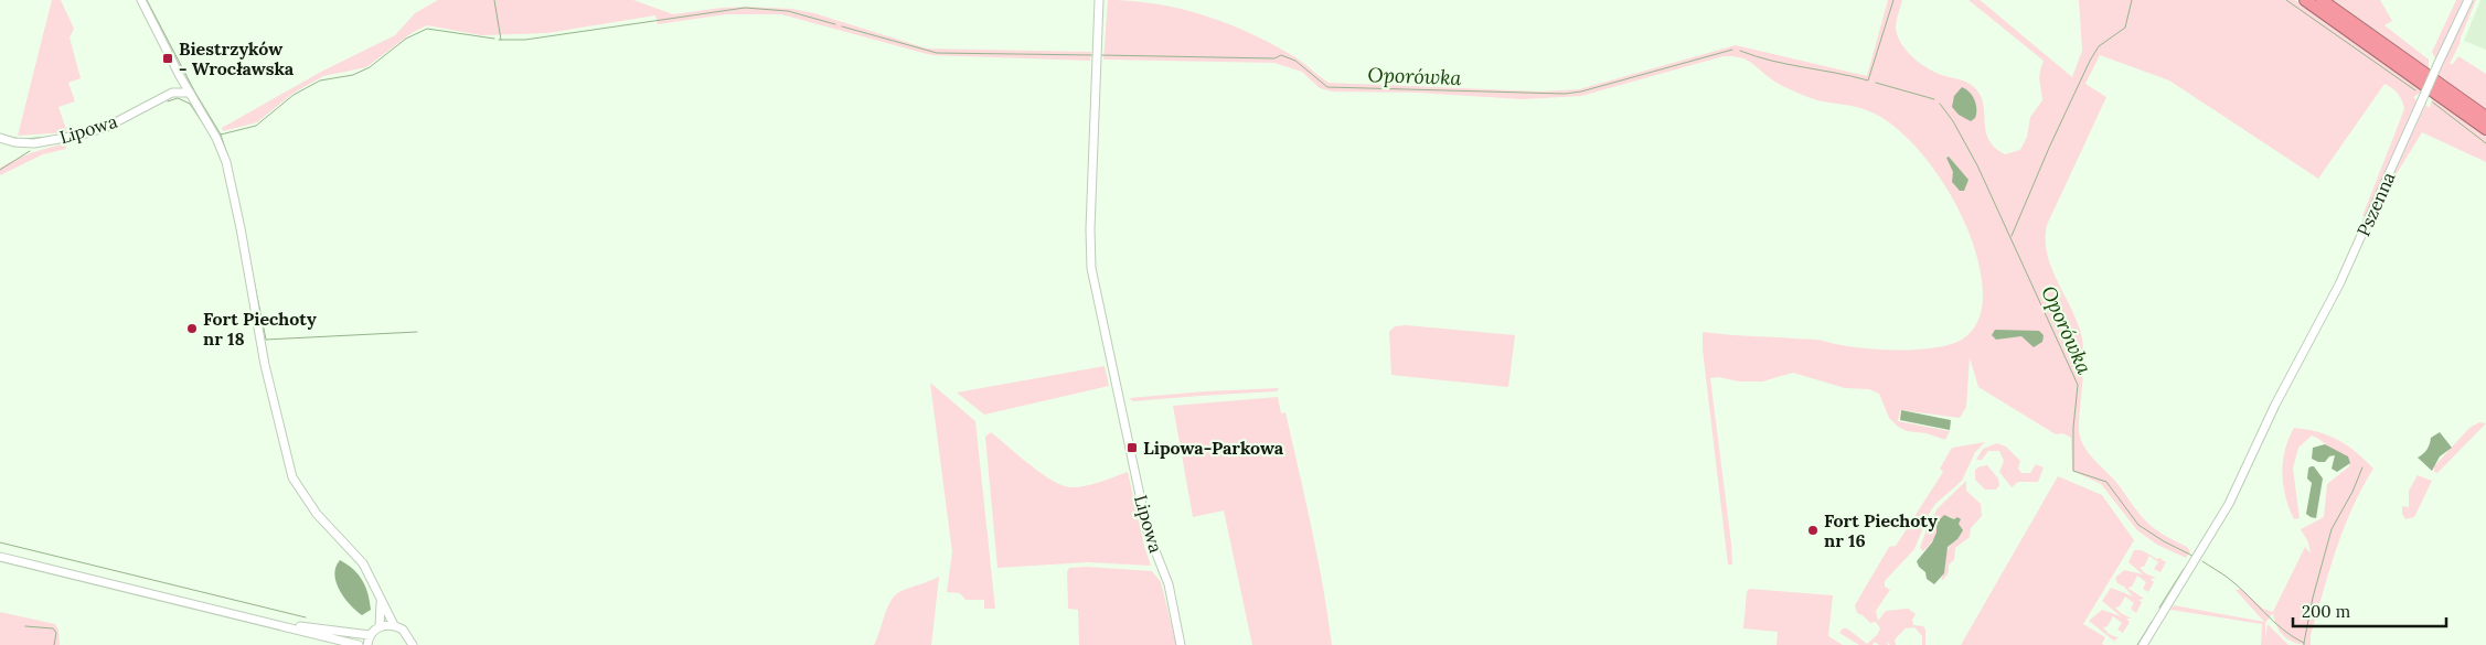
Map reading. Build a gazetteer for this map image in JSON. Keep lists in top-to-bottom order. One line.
{"streets":{"street":["Lipowa","Pszenna"]},"water":["Oporówka"],"places":{"transit":["Biestrzyków - Wrocławska","Lipowa-Parkowa"],"other":["Fort Piechoty nr 18","Fort Piechoty nr 16"]},"scale_bar":"200 m"}
